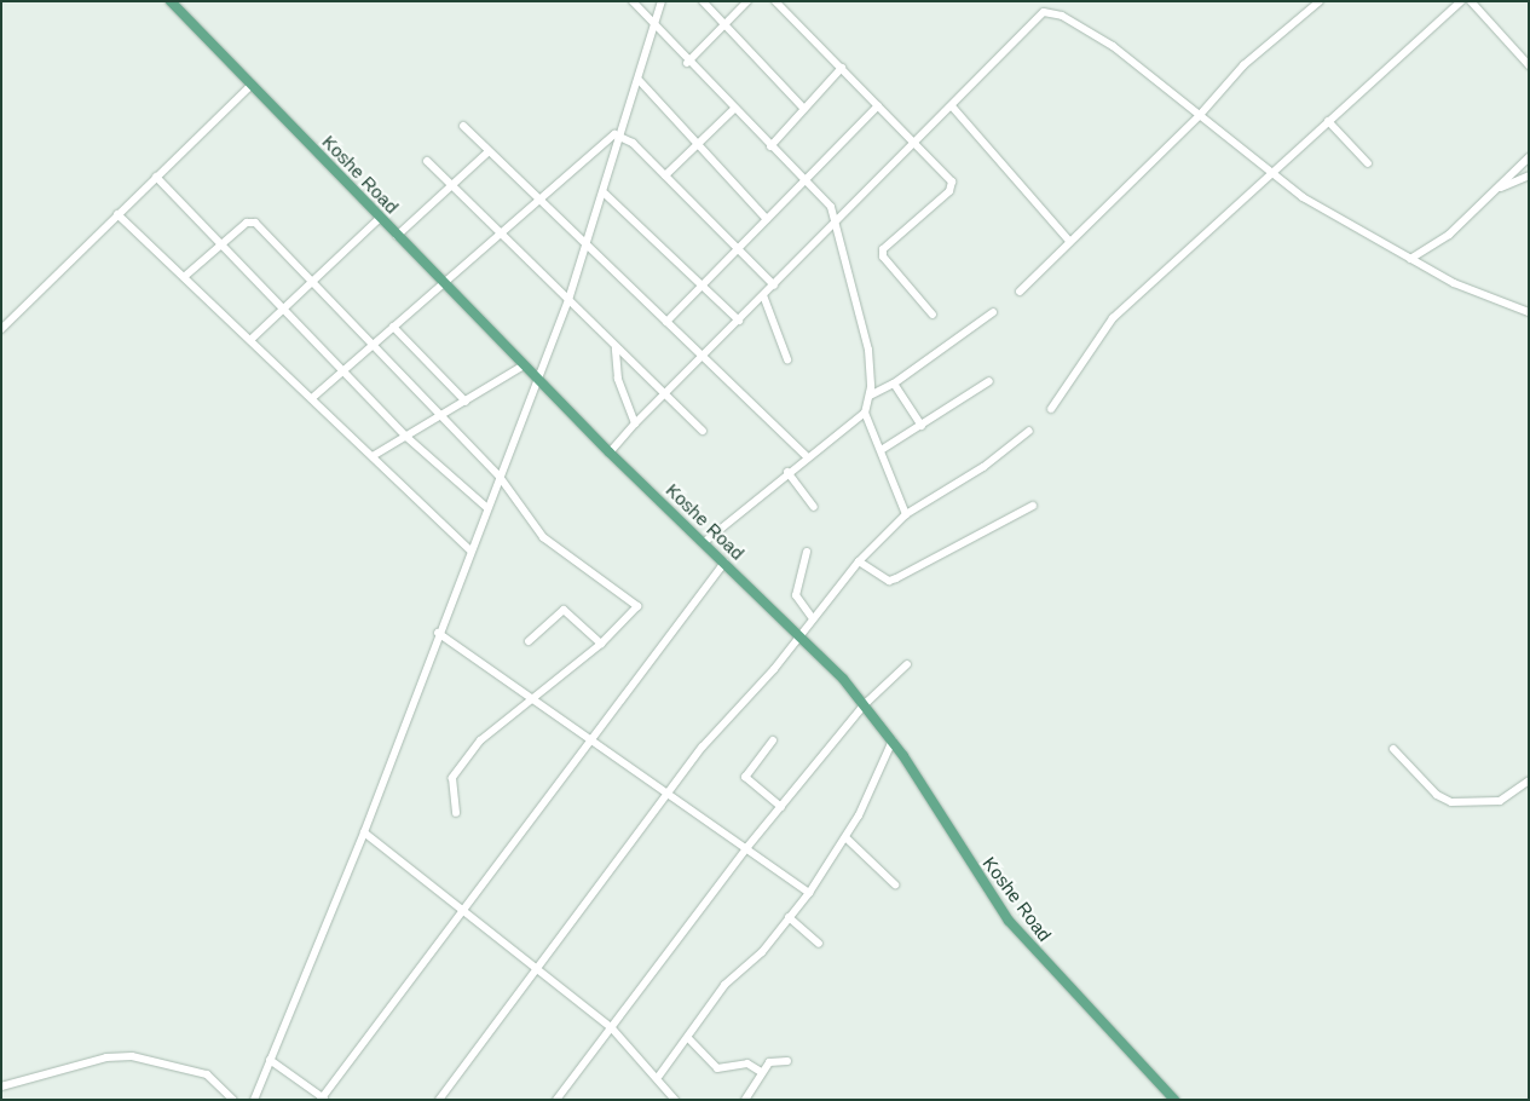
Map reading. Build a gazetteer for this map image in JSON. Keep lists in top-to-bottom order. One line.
{"streets":{"main road":["Koshe Road"]}}
